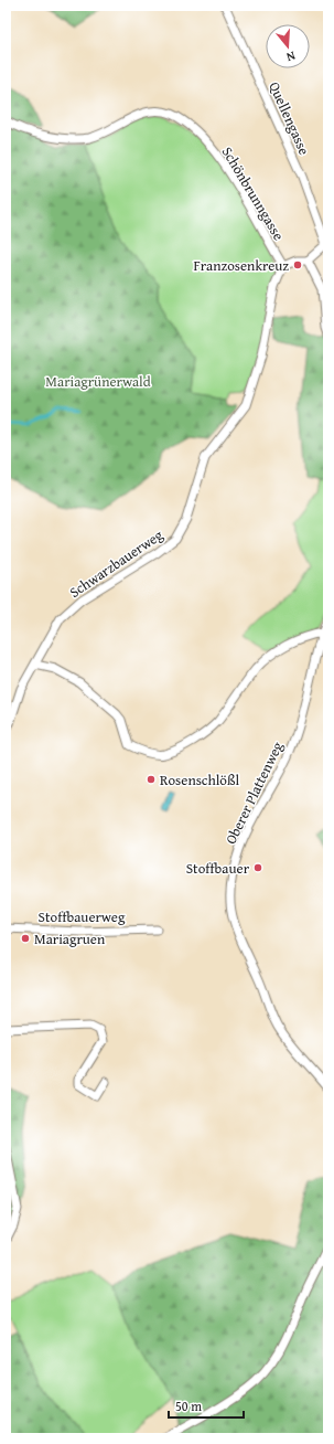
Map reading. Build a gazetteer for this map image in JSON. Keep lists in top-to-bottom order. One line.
{"streets":{"street":["Quellengasse","Schönbrunngasse","Schwarzbauerweg","Oberer Plattenweg","Stoffbauerweg"]},"crossings":[["Schönbrunngasse","Schwarzbauerweg"]],"parks":["Mariagrünerwald"],"places":["Franzosenkreuz","Rosenschlößl","Stoffbauer","Mariagruen"],"scale_bar":"50 m","north":"bottom"}
